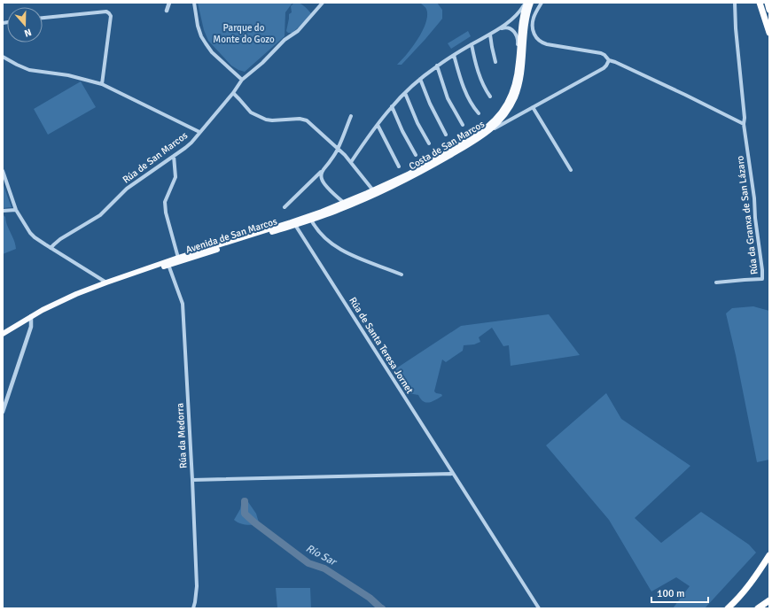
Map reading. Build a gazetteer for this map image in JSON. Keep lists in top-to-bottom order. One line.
{"streets":{"main road":["Costa de San Marcos","Avenida de San Marcos"],"street":["Rúa de San Marcos","Rúa da Granxa de San Lázaro","Rúa de Santa Teresa Jornet","Rúa da Medorra"]},"crossings":[["Costa de San Marcos","Avenida de San Marcos"],["Avenida de San Marcos","Rúa de Santa Teresa Jornet"],["Avenida de San Marcos","Rúa da Medorra"]],"water":["Río Sar"],"parks":["Parque do Monte do Gozo"],"scale_bar":"100 m","north":"bottom"}
